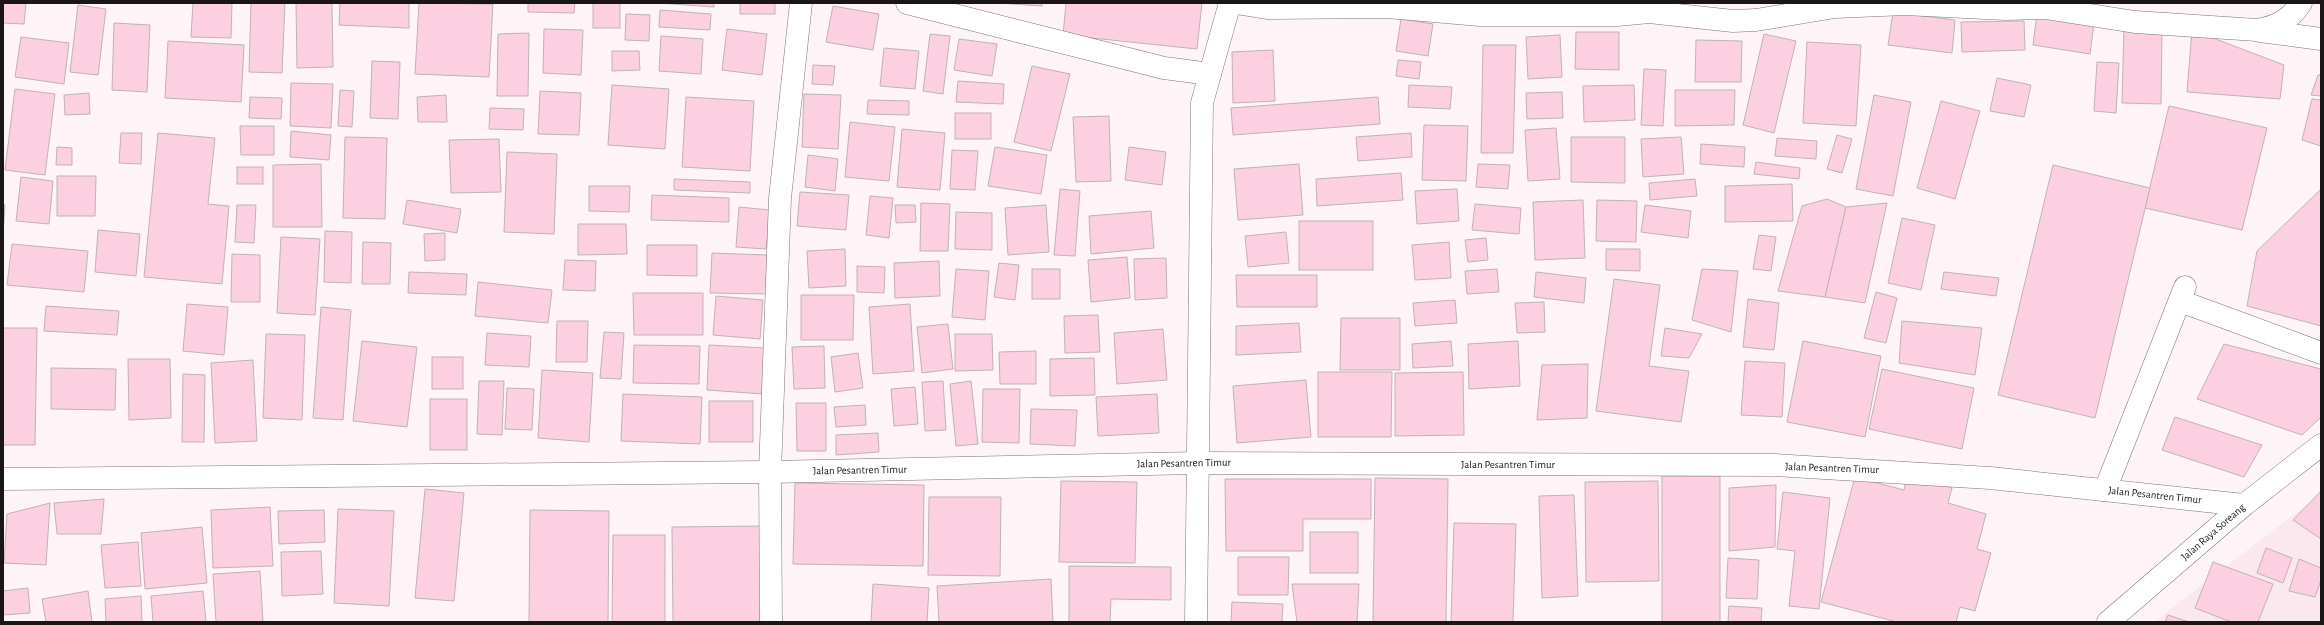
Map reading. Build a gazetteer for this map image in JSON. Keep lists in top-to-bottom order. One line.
{"streets":{"street":["Jalan Pesantren Timur","Jalan Raya Soreang"]},"crossings":[["Jalan Pesantren Timur","Jalan Raya Soreang"]]}
